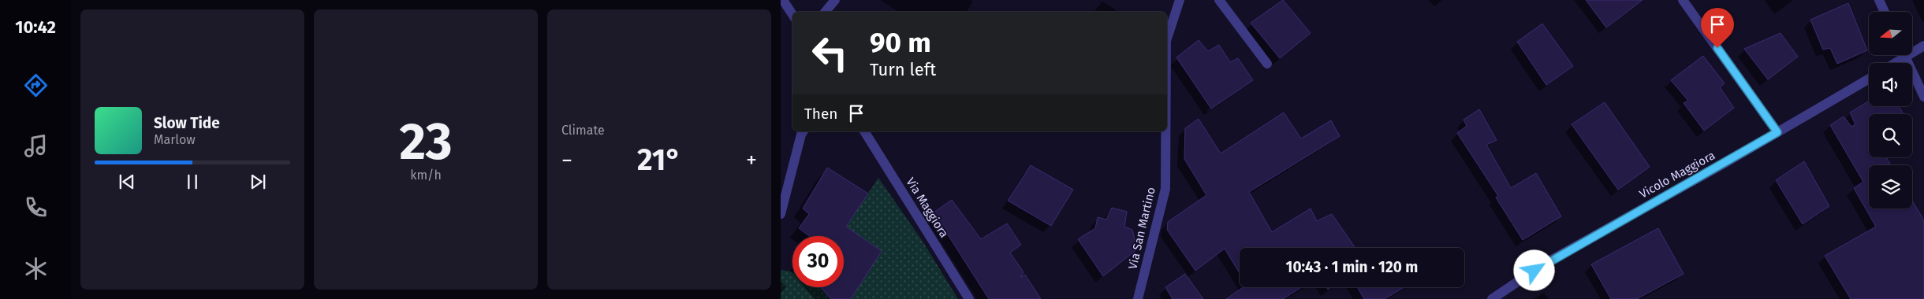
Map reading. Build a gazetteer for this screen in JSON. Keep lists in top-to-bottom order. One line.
{"streets":{"street":["Vicolo Maggiora","Via Maggiora","Via San Martino"]},"north":"left","page":{"tabs":"10:42","tile":[["23","km/h"],"Climate"],"turn":["90 m","Turn left"],"then":"Then","song":["Slow Tide","Marlow"],"heat":["−","21°","+"],"limit":"30","trip":"10:43 · 1 min · 120 m"}}
